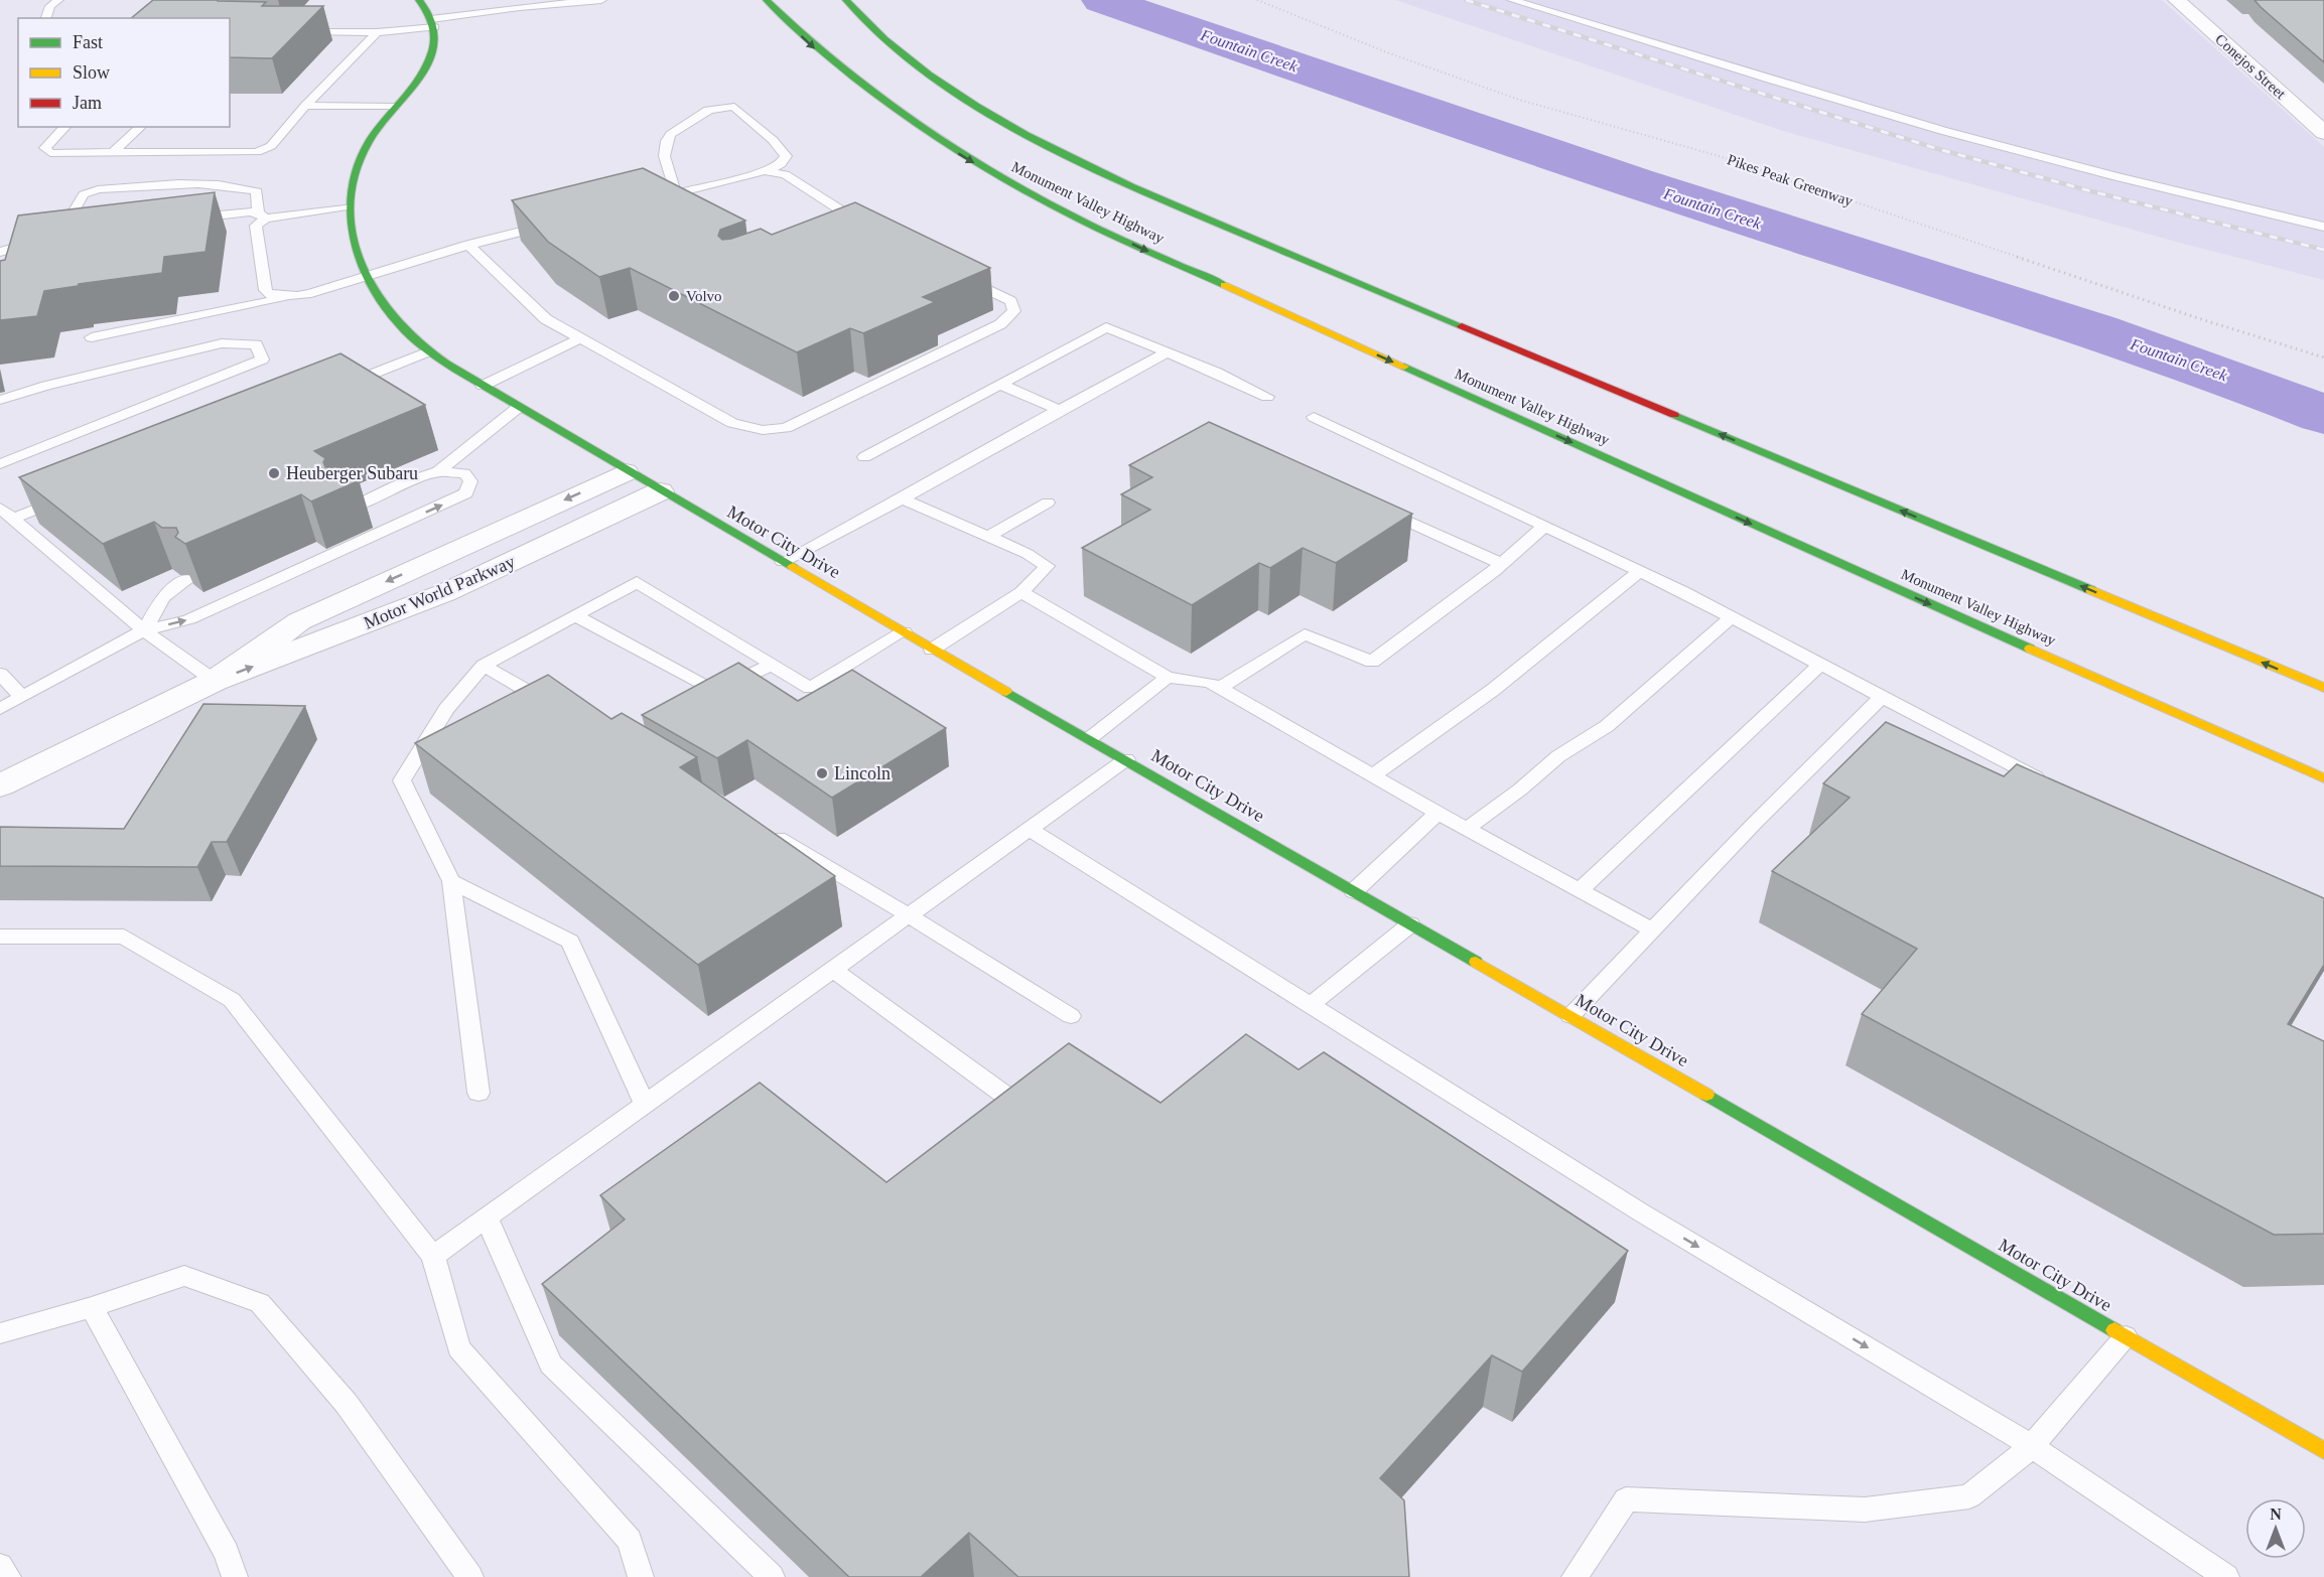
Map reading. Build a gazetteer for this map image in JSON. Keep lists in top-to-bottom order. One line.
{"streets":{"main road":["Monument Valley Highway","Motor City Drive"],"street":["Conejos Street","Motor World Parkway"],"path":["Pikes Peak Greenway"]},"crossings":[["Motor City Drive","Motor World Parkway"]],"water":["Fountain Creek"],"places":["Volvo","Heuberger Subaru","Lincoln"],"legend":["Fast","Slow","Jam"],"north":"top"}
